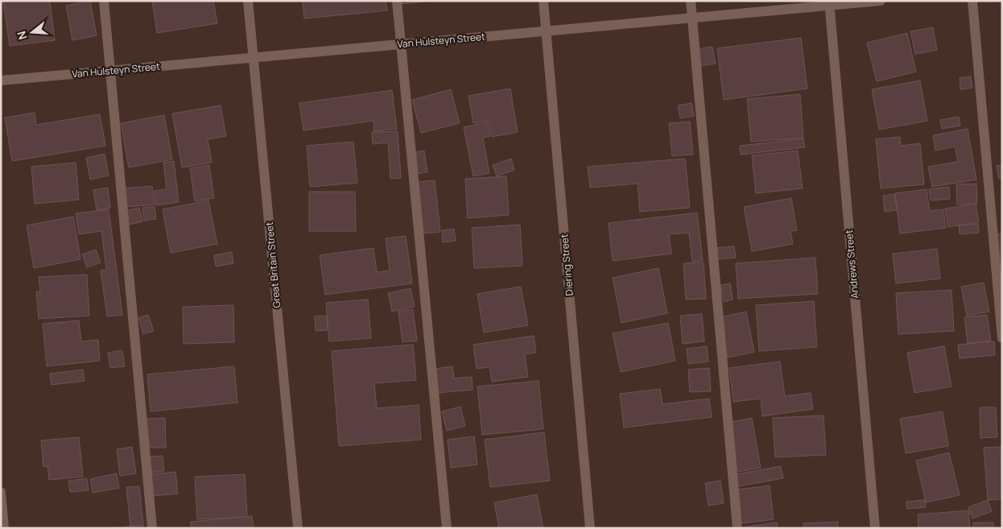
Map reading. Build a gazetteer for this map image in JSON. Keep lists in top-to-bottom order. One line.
{"streets":{"street":["Van Hulsteyn Street","Andrews Street","Great Britain Street","Diering Street"]},"crossings":[["Van Hulsteyn Street","Andrews Street"],["Van Hulsteyn Street","Great Britain Street"],["Van Hulsteyn Street","Diering Street"]],"north":"left"}
